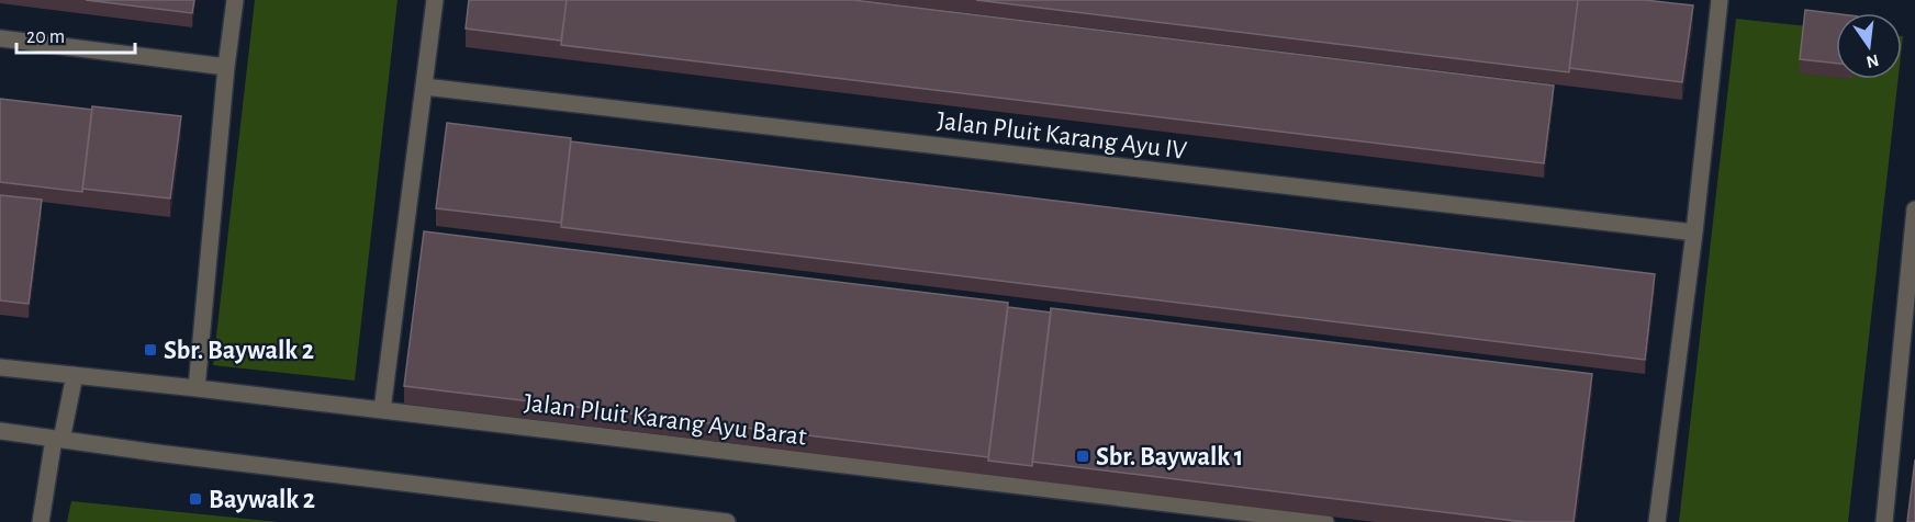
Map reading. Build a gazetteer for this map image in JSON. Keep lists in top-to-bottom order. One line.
{"streets":{"street":["Jalan Pluit Karang Ayu IV","Jalan Pluit Karang Ayu Barat"]},"places":{"transit":["Sbr. Baywalk 2","Sbr. Baywalk 1","Baywalk 2"]},"scale_bar":"20 m","north":"bottom"}
